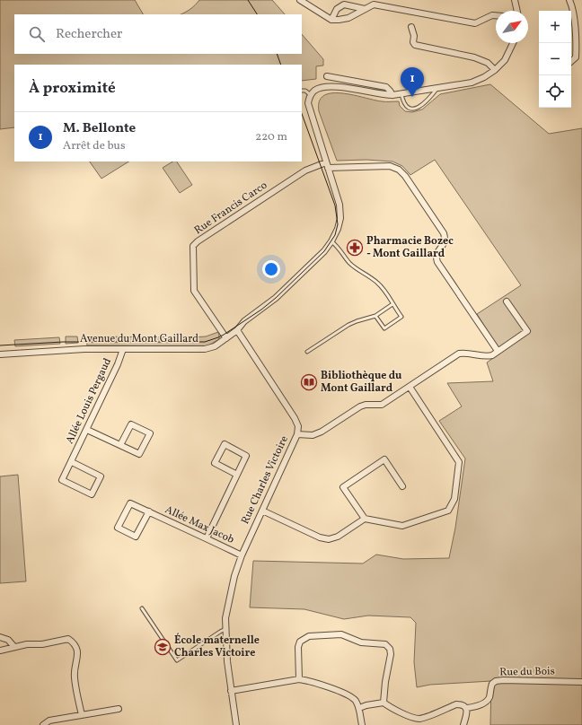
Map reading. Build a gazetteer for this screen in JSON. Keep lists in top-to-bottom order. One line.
{"streets":{"street":["Rue Francis Carco","Avenue du Mont Gaillard","Allée Louis Pergaud","Rue Charles Victoire","Allée Max Jacob","Rue du Bois"]},"crossings":[["Rue Francis Carco","Avenue du Mont Gaillard"],["Avenue du Mont Gaillard","Allée Louis Pergaud"],["Avenue du Mont Gaillard","Rue Charles Victoire"],["Rue Charles Victoire","Allée Max Jacob"]],"places":{"pharmacy":["Pharmacie Bozec - Mont Gaillard"],"library":["Bibliothèque du Mont Gaillard"],"school or university":["École maternelle Charles Victoire"]},"north":"top right","page":{"map_buttons":["+","−"],"search":"Rechercher","heading":"À proximité","pins":"1","list":[{"mark":"1","name":"M. Bellonte","note":"Arrêt de bus","value":"220 m"}]}}
